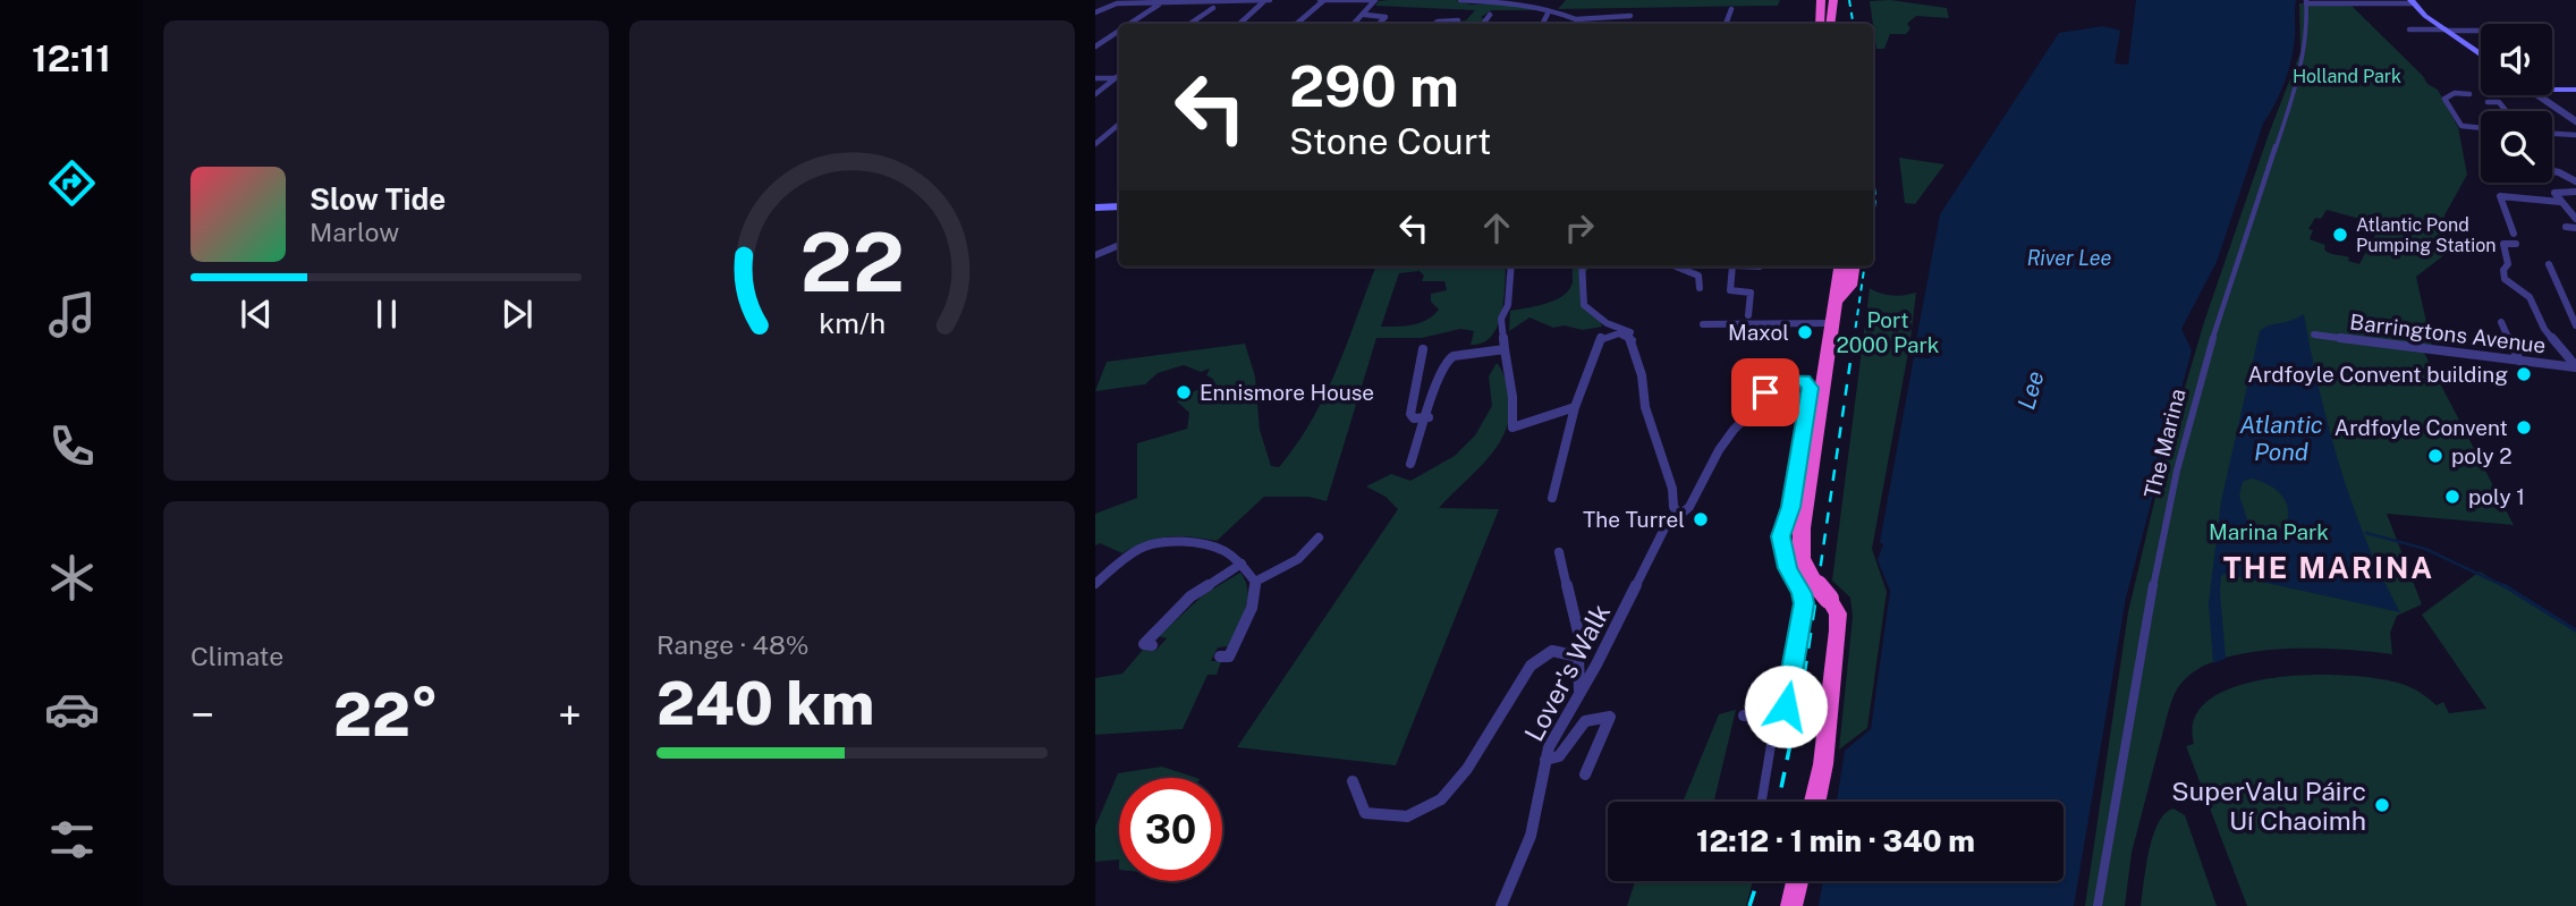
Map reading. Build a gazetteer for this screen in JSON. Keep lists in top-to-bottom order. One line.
{"streets":{"street":["Barringtons Avenue","The Marina","Lover's Walk"]},"districts":["THE MARINA"],"water":["River Lee","Lee","Atlantic Pond"],"parks":["Holland Park","Port 2000 Park","Marina Park"],"places":["Atlantic Pond Pumping Station","Maxol","Ardfoyle Convent building","Ennismore House","Ardfoyle Convent","poly 2","poly 1","The Turrel","SuperValu Páirc Uí Chaoimh"],"page":{"tabs":"12:11","turn":["290 m","Stone Court"],"song":["Slow Tide","Marlow"],"tile":["Climate",["Range · 48%","240 km"]],"heat":["−","22°","+"],"limit":"30","trip":"12:12 · 1 min · 340 m","gauge":["22","km/h"]}}
